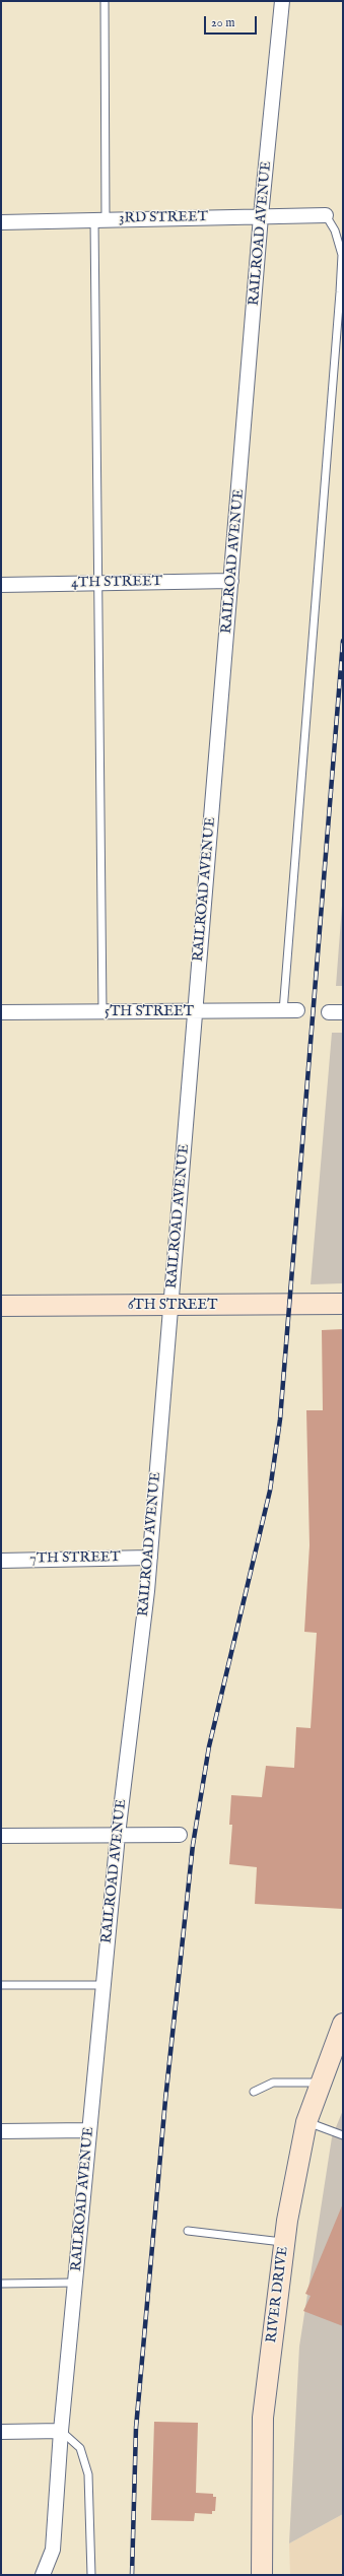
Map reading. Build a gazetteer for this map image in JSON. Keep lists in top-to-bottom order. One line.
{"streets":{"main road":["6TH STREET","RIVER DRIVE"],"street":["3RD STREET","RAILROAD AVENUE","4TH STREET","5TH STREET","7TH STREET"]},"crossings":[["3RD STREET","RAILROAD AVENUE"],["RAILROAD AVENUE","4TH STREET"],["RAILROAD AVENUE","5TH STREET"],["RAILROAD AVENUE","6TH STREET"],["RAILROAD AVENUE","7TH STREET"]],"scale_bar":"20 m"}
